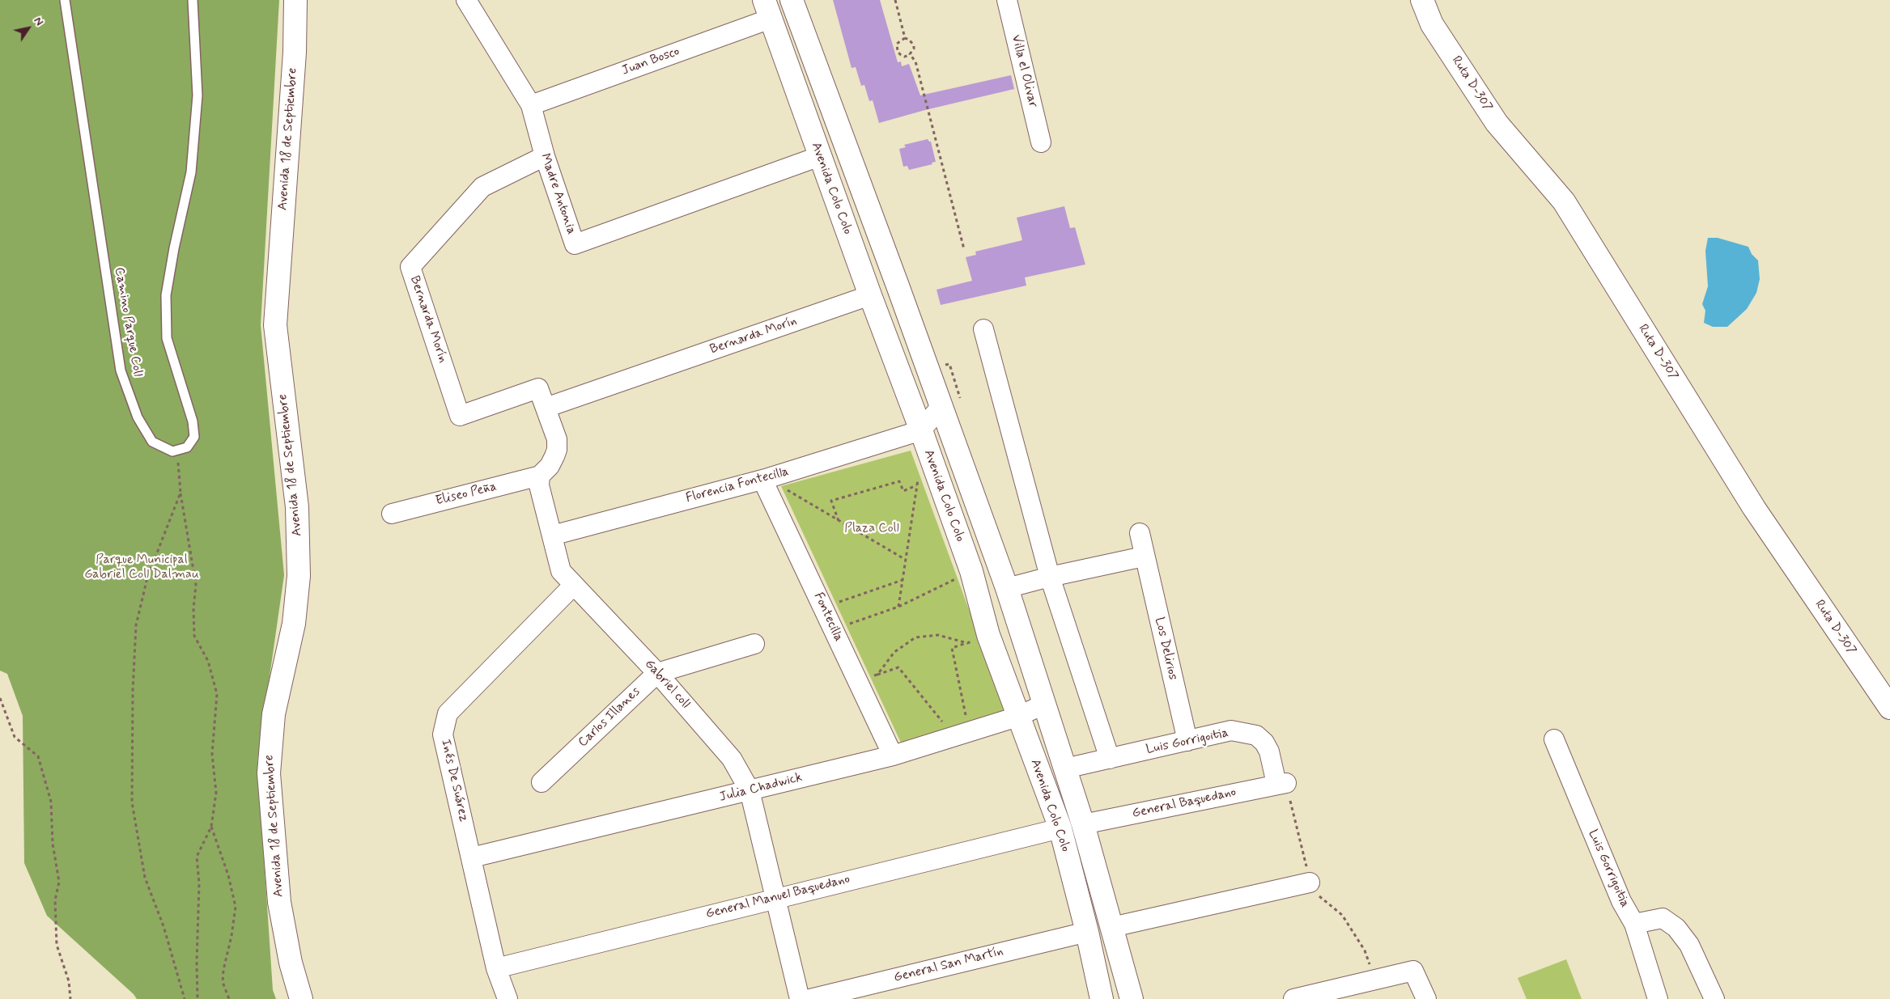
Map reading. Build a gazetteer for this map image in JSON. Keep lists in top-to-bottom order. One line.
{"streets":{"main road":["Ruta D-307","Avenida 18 de Septiembre","Avenida Colo Colo"],"street":["Juan Bosco","Villa el Olivar","Madre Antonia","Bernarda Morín","Florencia Fontecilla","Eliseo Peña","Fontecilla","Los Delirios","Gabriel coll","Carlos Illanes","Luis Gorrigoitia","Inés De Suárez","Julia Chadwick","General Baquedano","General Manuel Baquedano","General San Martín"],"lane":["Camino Parque Coll"]},"crossings":[["Juan Bosco","Avenida Colo Colo"],["Juan Bosco","Madre Antonia"],["Avenida Colo Colo","Madre Antonia"],["Avenida Colo Colo","Bernarda Morín"],["Avenida Colo Colo","Florencia Fontecilla"],["Avenida Colo Colo","Luis Gorrigoitia"],["Avenida Colo Colo","Julia Chadwick"],["Avenida Colo Colo","General Baquedano"],["Avenida Colo Colo","General Manuel Baquedano"],["Avenida Colo Colo","General San Martín"],["Madre Antonia","Bernarda Morín"],["Florencia Fontecilla","Fontecilla"],["Florencia Fontecilla","Gabriel coll"],["Eliseo Peña","Gabriel coll"],["Fontecilla","Julia Chadwick"],["Los Delirios","Luis Gorrigoitia"],["Gabriel coll","Carlos Illanes"],["Gabriel coll","Inés De Suárez"],["Gabriel coll","Julia Chadwick"],["Gabriel coll","General Manuel Baquedano"],["Luis Gorrigoitia","General Baquedano"],["Inés De Suárez","Julia Chadwick"],["Inés De Suárez","General Manuel Baquedano"]],"parks":["Plaza Coll","Parque Municipal Gabriel Coll Dalmau"],"north":"top right"}
